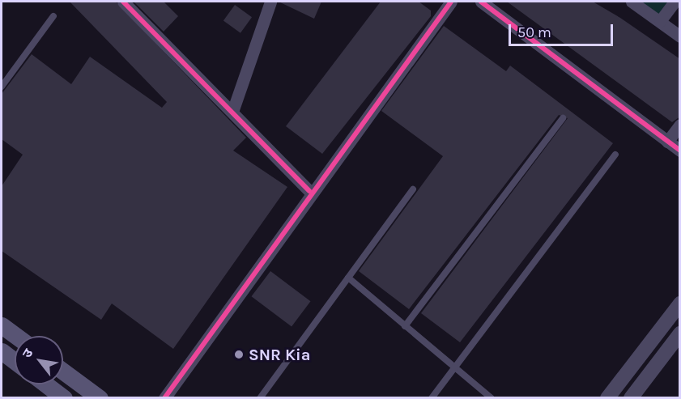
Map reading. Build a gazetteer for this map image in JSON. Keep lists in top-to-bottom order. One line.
{"places":["SNR Kia"],"scale_bar":"50 m","north":"top left"}
